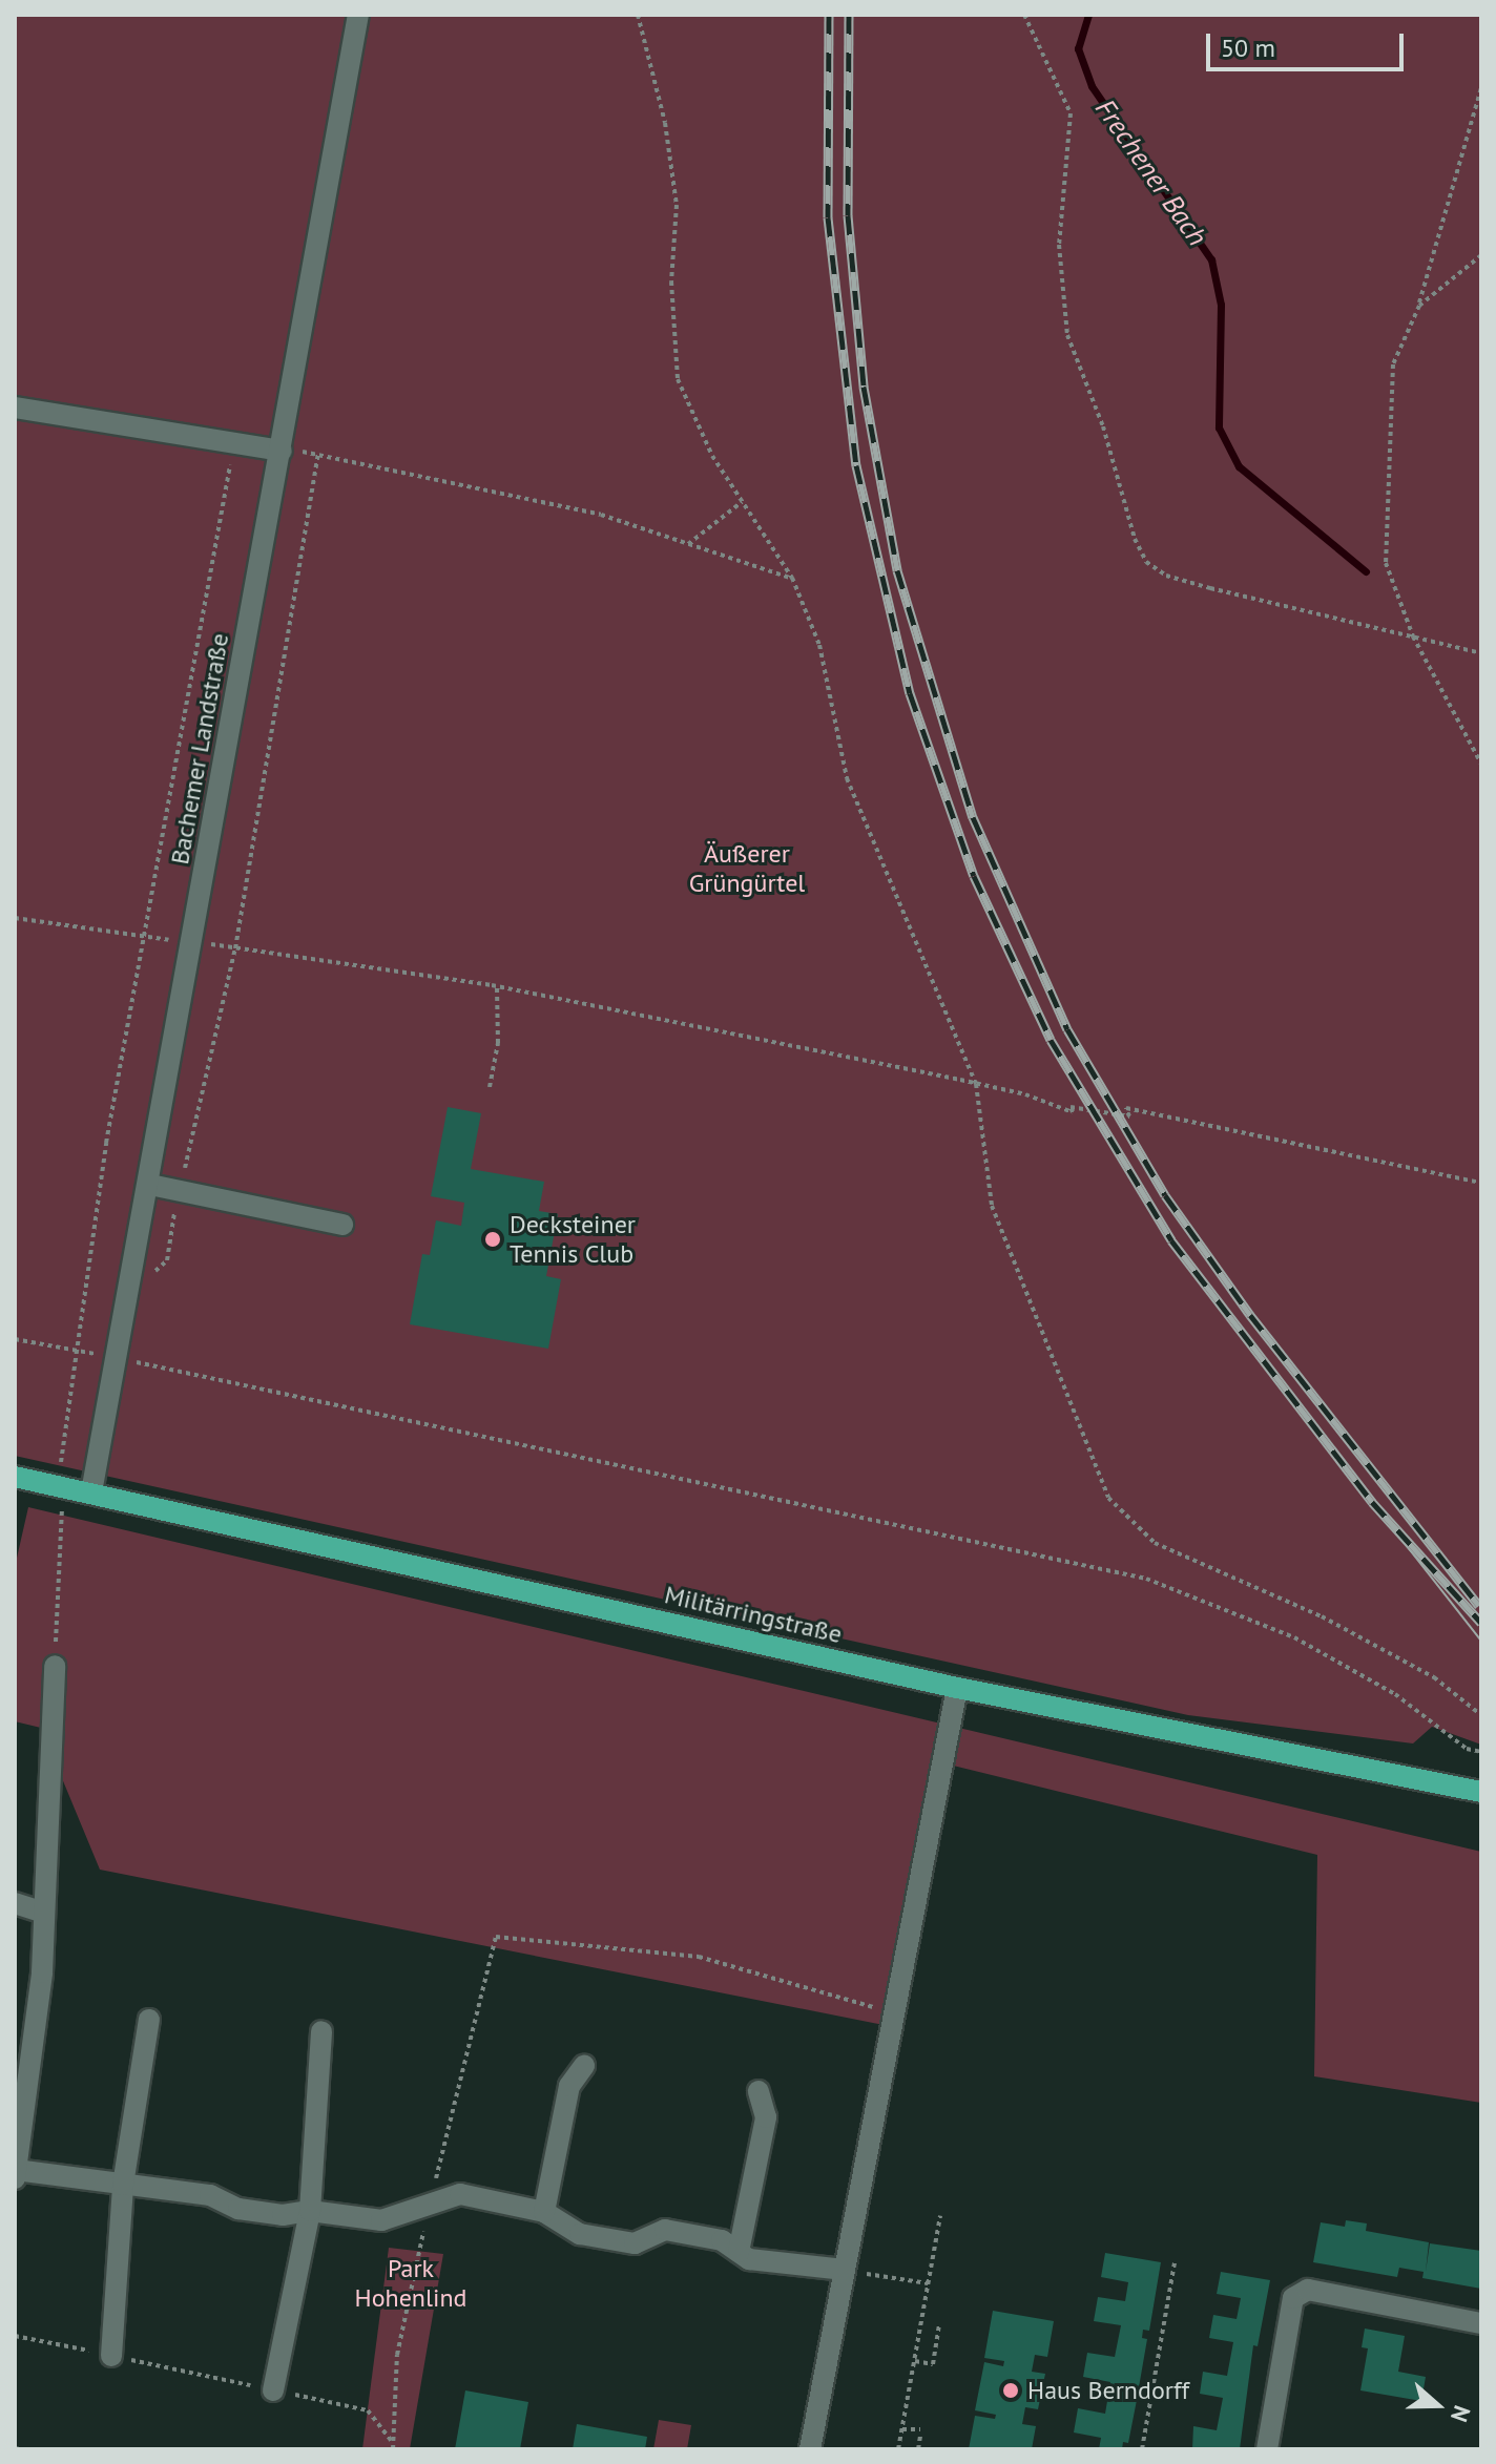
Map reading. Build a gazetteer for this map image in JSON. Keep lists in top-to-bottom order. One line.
{"streets":{"main road":["Militärringstraße"],"street":["Bachemer Landstraße"]},"crossings":[["Bachemer Landstraße","Militärringstraße"]],"water":["Frechener Bach"],"parks":["Äußerer Grüngürtel","Park Hohenlind"],"places":["Decksteiner Tennis Club","Haus Berndorff"],"scale_bar":"50 m","north":"right"}
